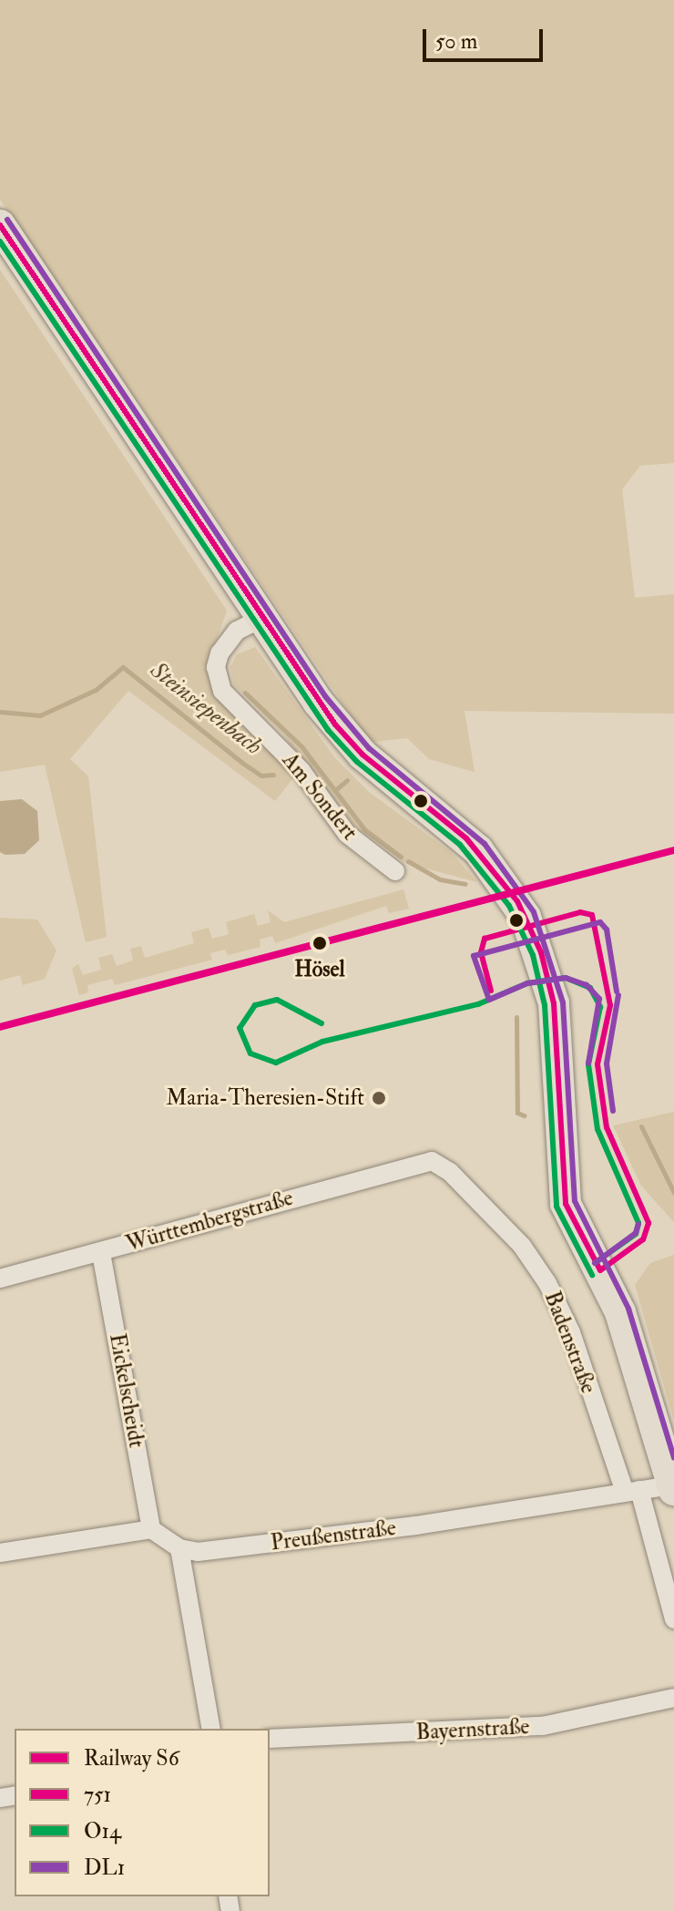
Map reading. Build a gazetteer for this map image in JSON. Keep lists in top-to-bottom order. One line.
{"streets":{"street":["Am Sondert","Württembergstraße","Badenstraße","Eickelscheidt","Preußenstraße","Bayernstraße"]},"crossings":[["Württembergstraße","Badenstraße"],["Württembergstraße","Eickelscheidt"],["Badenstraße","Preußenstraße"]],"water":["Steinsiepenbach"],"places":["Hösel","Maria-Theresien-Stift"],"lines":["transit line DL1","transit line 751","transit line O14","rail line S6"],"legend":["Railway S6","751","O14","DL1"],"scale_bar":"50 m"}
